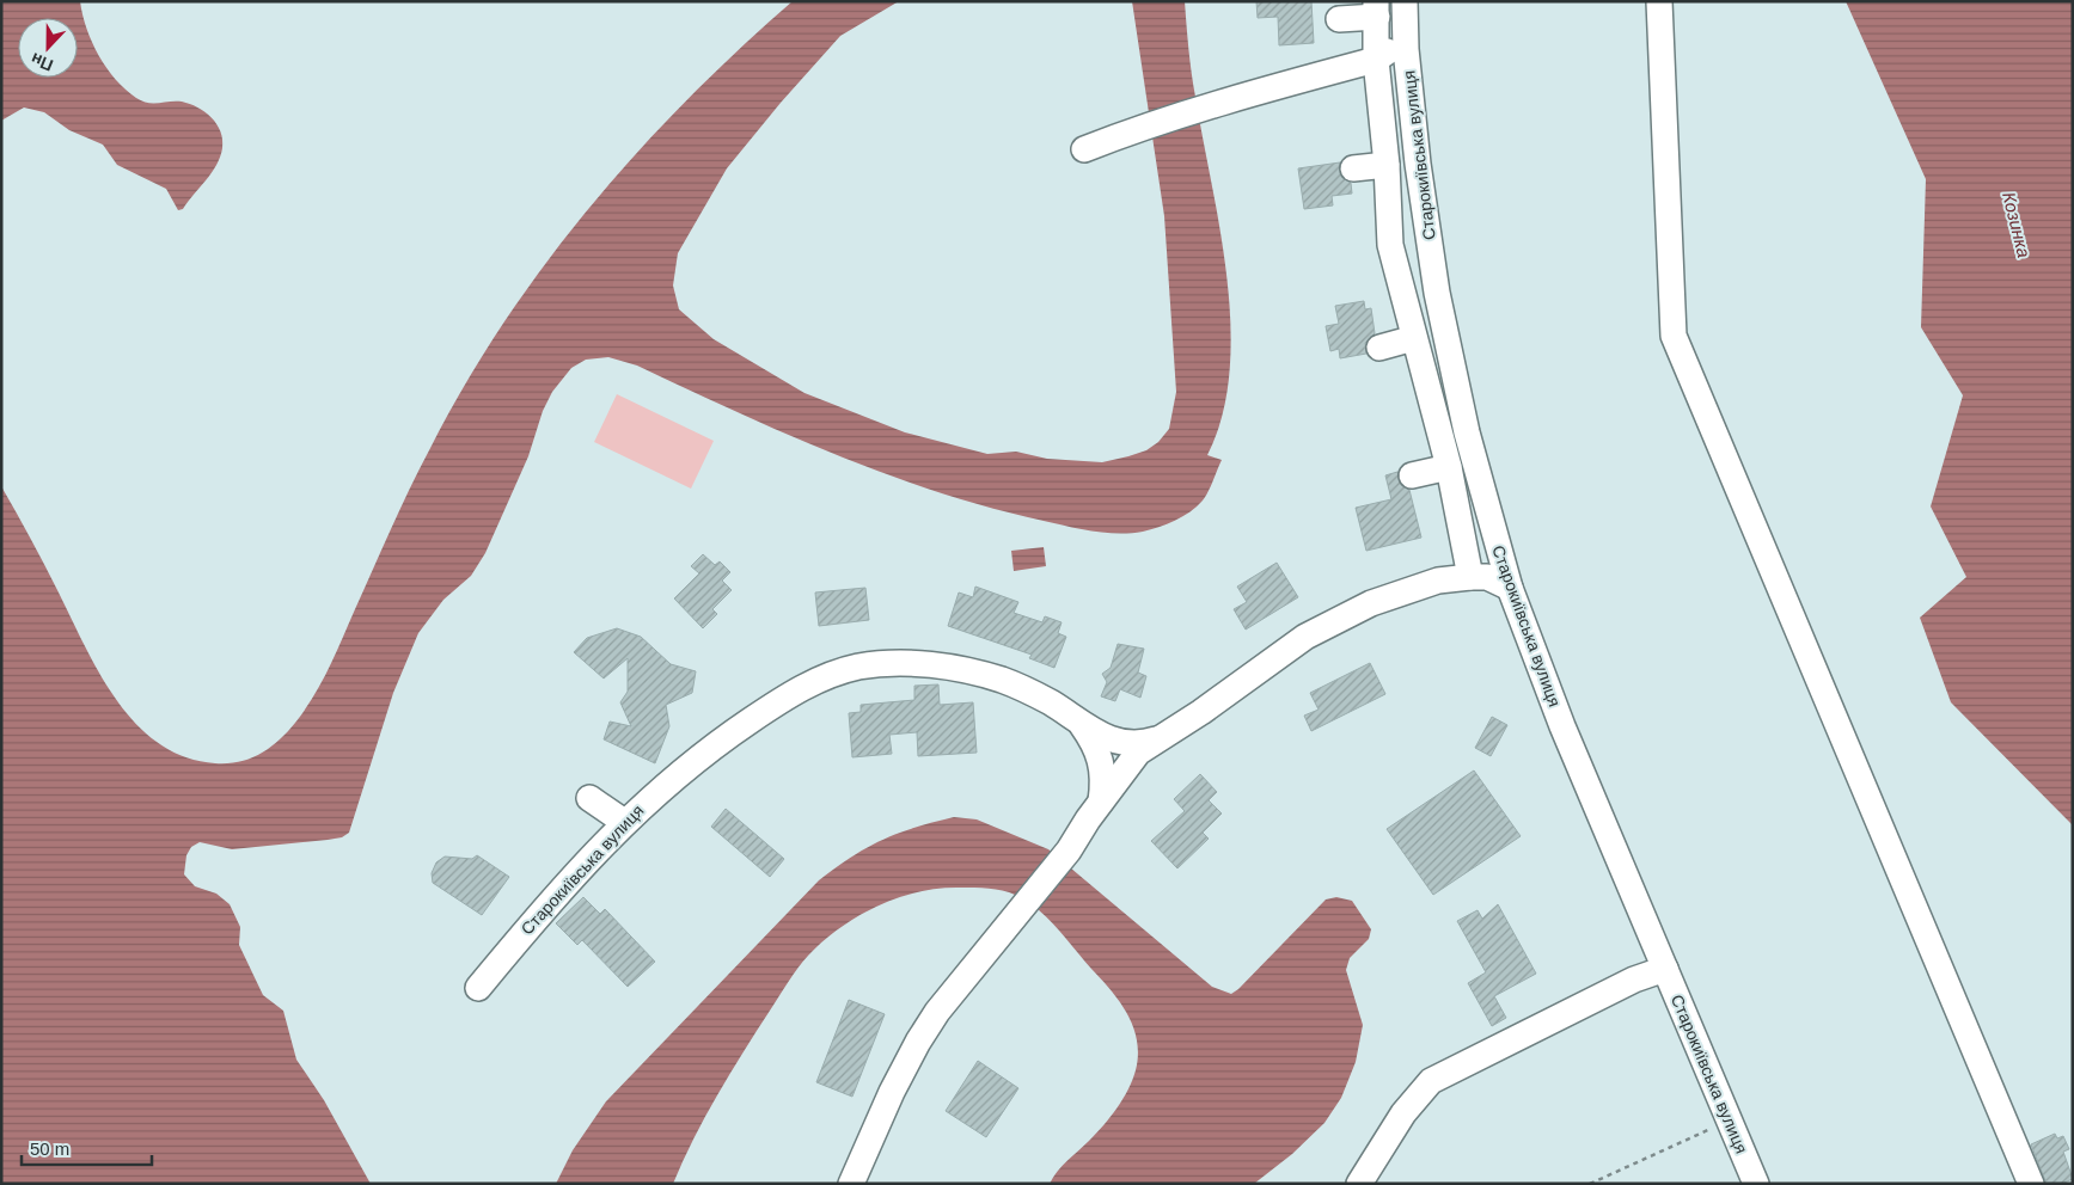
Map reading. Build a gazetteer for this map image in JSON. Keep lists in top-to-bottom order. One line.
{"streets":{"street":["Старокиївська вулиця"]},"water":["Козинка"],"scale_bar":"50 m","north":"bottom"}
